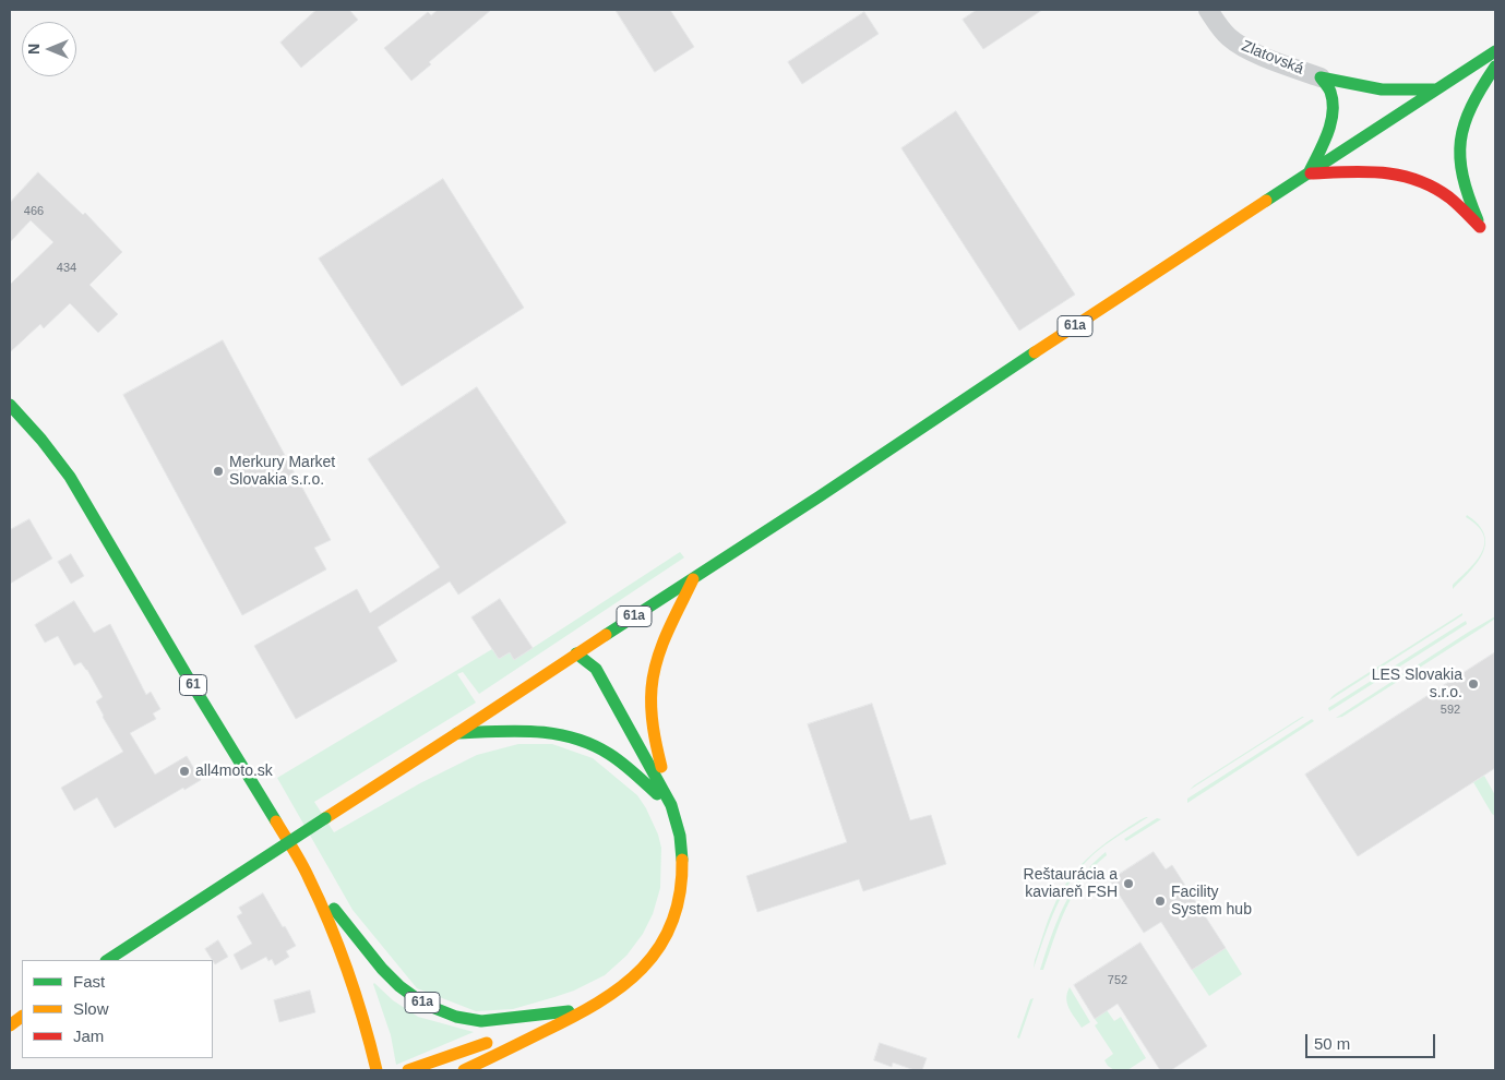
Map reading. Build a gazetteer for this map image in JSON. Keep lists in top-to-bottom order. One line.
{"streets":{"main road":["61a","61"],"street":["Zlatovská"]},"crossings":[["61a","61"]],"places":["Merkury Market Slovakia s.r.o.","LES Slovakia s.r.o.","all4moto.sk","Reštaurácia a kaviareň FSH","Facility System hub"],"house_numbers":["466","434","592","752"],"legend":["Fast","Slow","Jam"],"scale_bar":"50 m","north":"left"}
